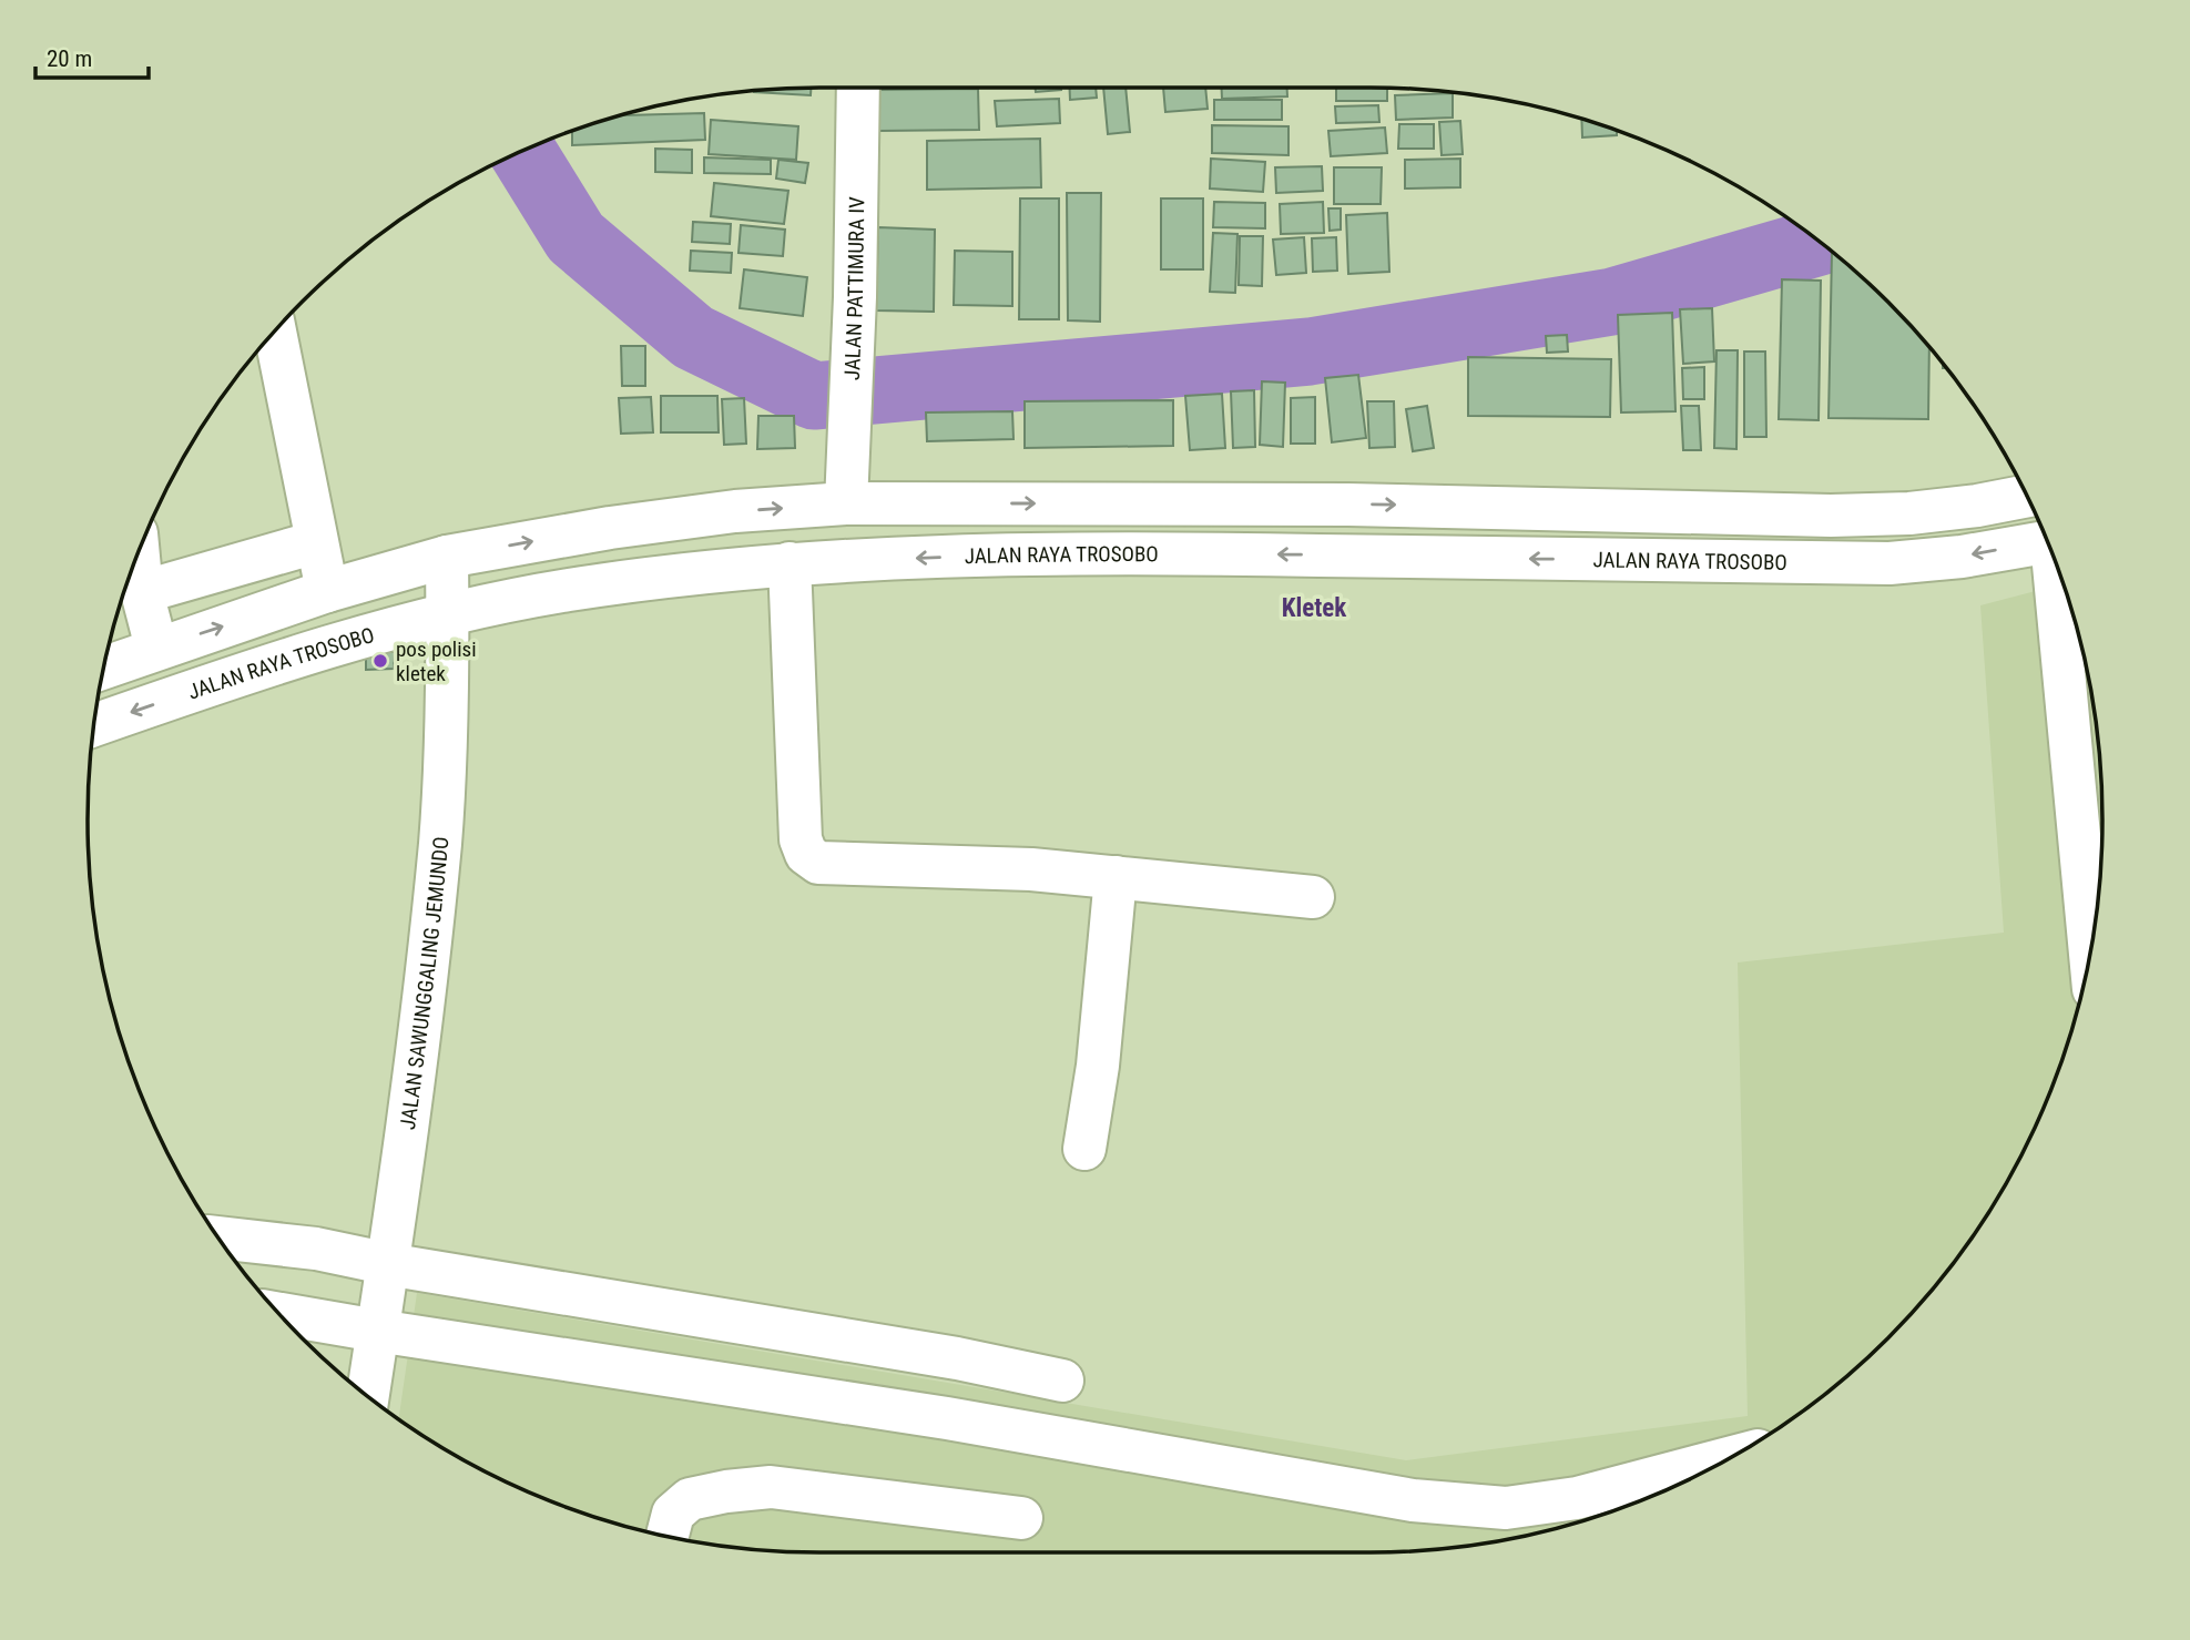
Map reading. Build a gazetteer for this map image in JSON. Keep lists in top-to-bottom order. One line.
{"streets":{"main road":["JALAN PATTIMURA IV","JALAN RAYA TROSOBO","JALAN SAWUNGGALING JEMUNDO"]},"crossings":[["JALAN RAYA TROSOBO","JALAN SAWUNGGALING JEMUNDO"]],"districts":["Kletek"],"places":["pos polisi kletek"],"scale_bar":"20 m"}
